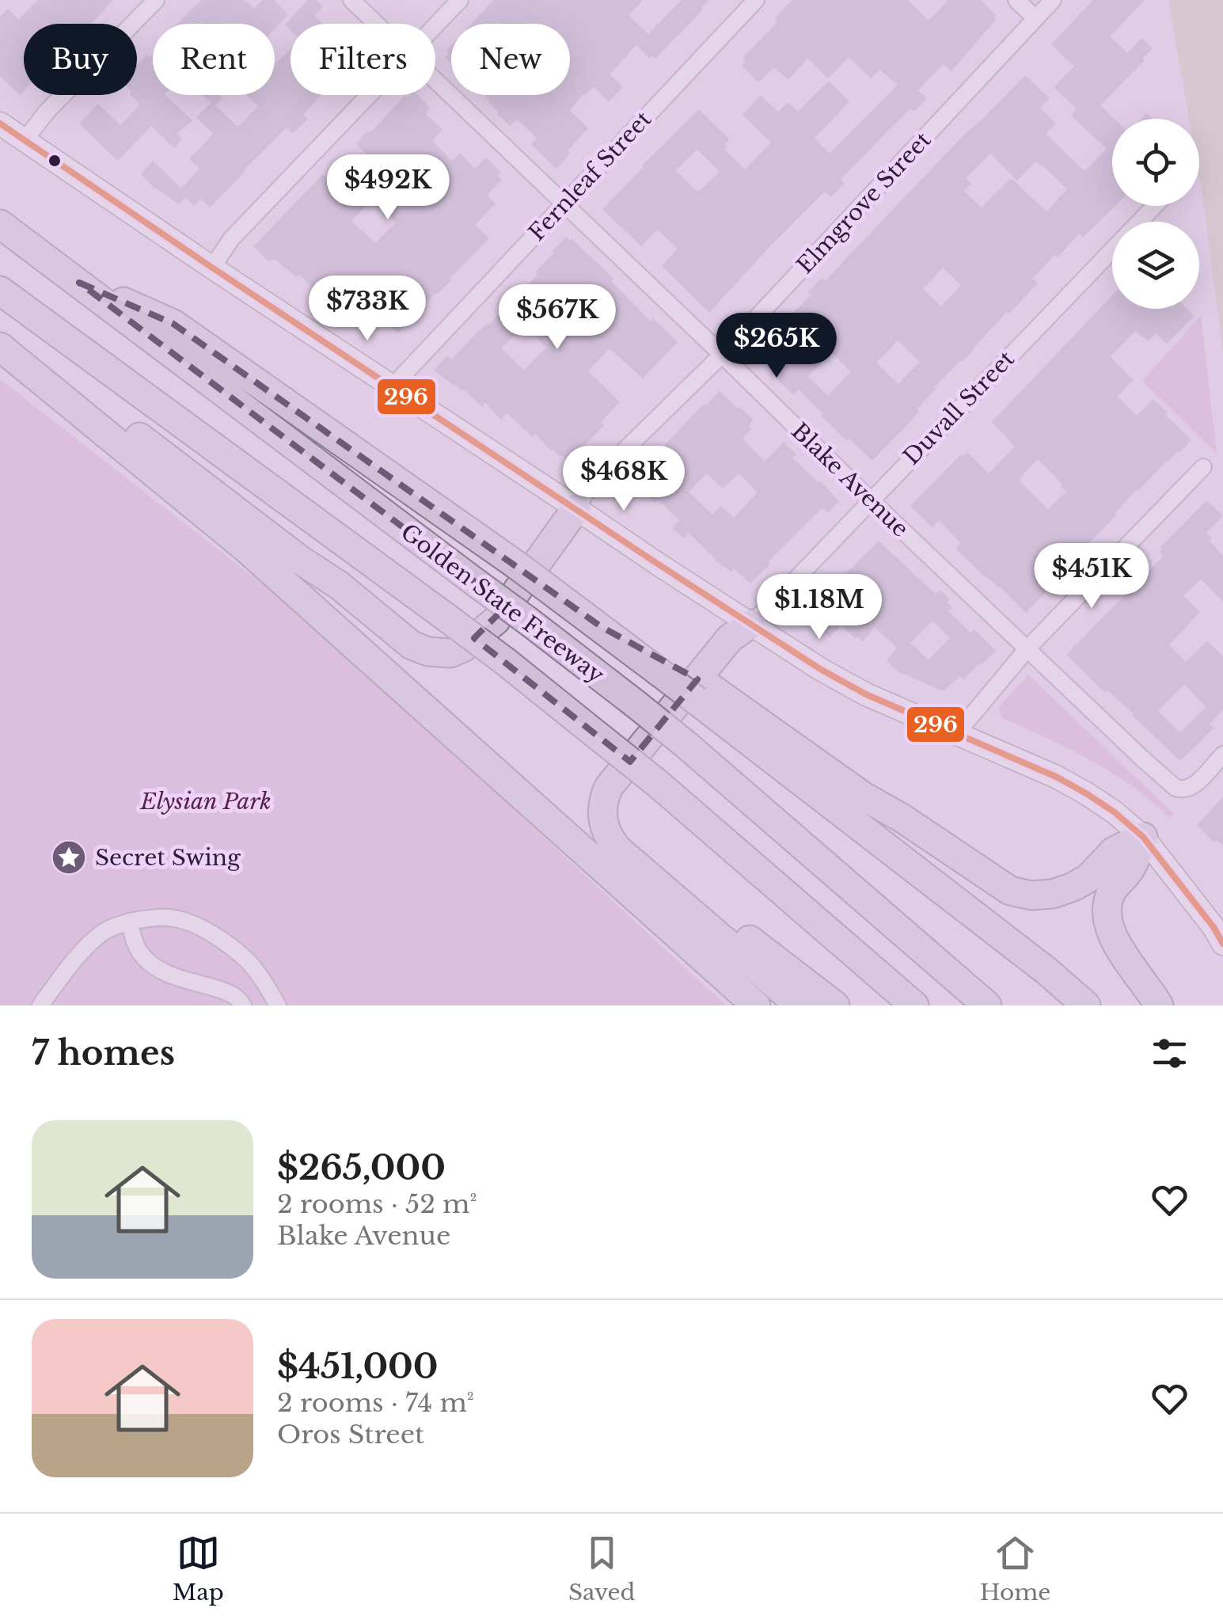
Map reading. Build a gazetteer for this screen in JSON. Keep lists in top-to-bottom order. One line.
{"streets":{"highway":["Golden State Freeway"],"street":["Fernleaf Street","Elmgrove Street","Duvall Street","Blake Avenue"]},"crossings":[["Fernleaf Street","Blake Avenue"],["Elmgrove Street","Blake Avenue"],["Duvall Street","Blake Avenue"]],"parks":["Elysian Park"],"places":{"place":["Secret Swing"]},"lines":["transit line 296"],"page":{"chip":["Buy","Rent","Filters","New"],"price":["$492K","$733K","$567K","$265K","$468K","$451K","$1.18M"],"heading":"7 homes","list":[{"name":"$265,000","note":"2 rooms · 52 m² · Blake Avenue"},{"name":"$451,000","note":"2 rooms · 74 m² · Oros Street"}],"tabs":["Map","Saved","Home"]}}
